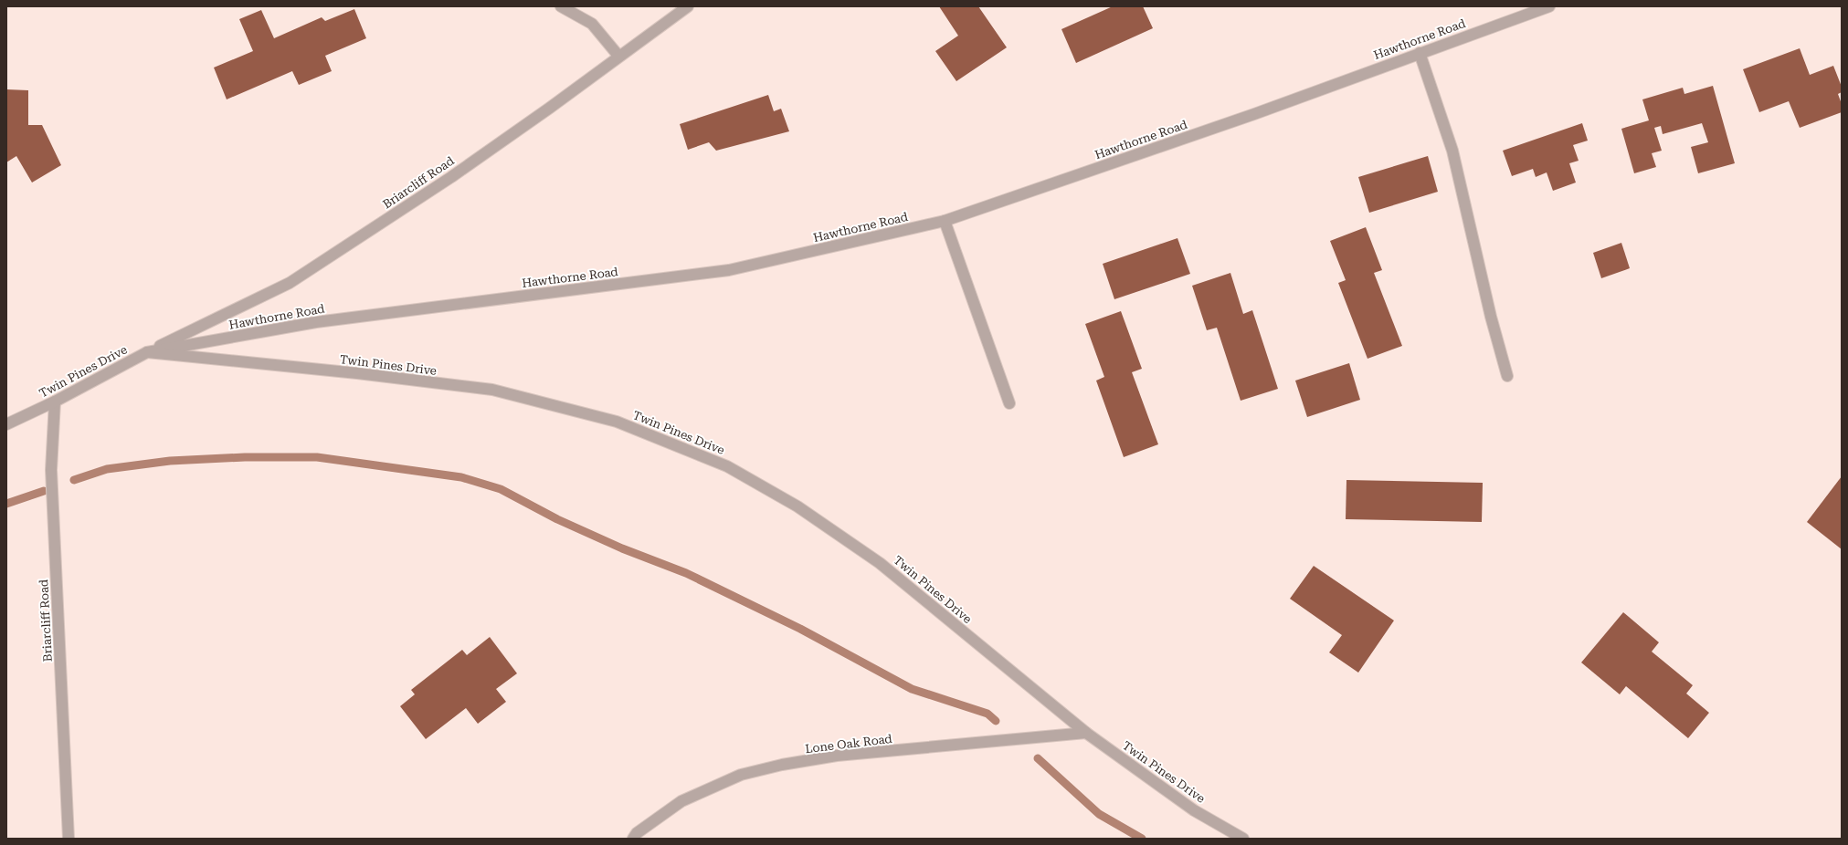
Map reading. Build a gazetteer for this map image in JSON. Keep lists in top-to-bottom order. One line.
{"streets":{"street":["Hawthorne Road","Briarcliff Road","Twin Pines Drive","Lone Oak Road"]},"crossings":[["Hawthorne Road","Briarcliff Road"],["Hawthorne Road","Twin Pines Drive"],["Briarcliff Road","Twin Pines Drive"],["Twin Pines Drive","Lone Oak Road"]]}
